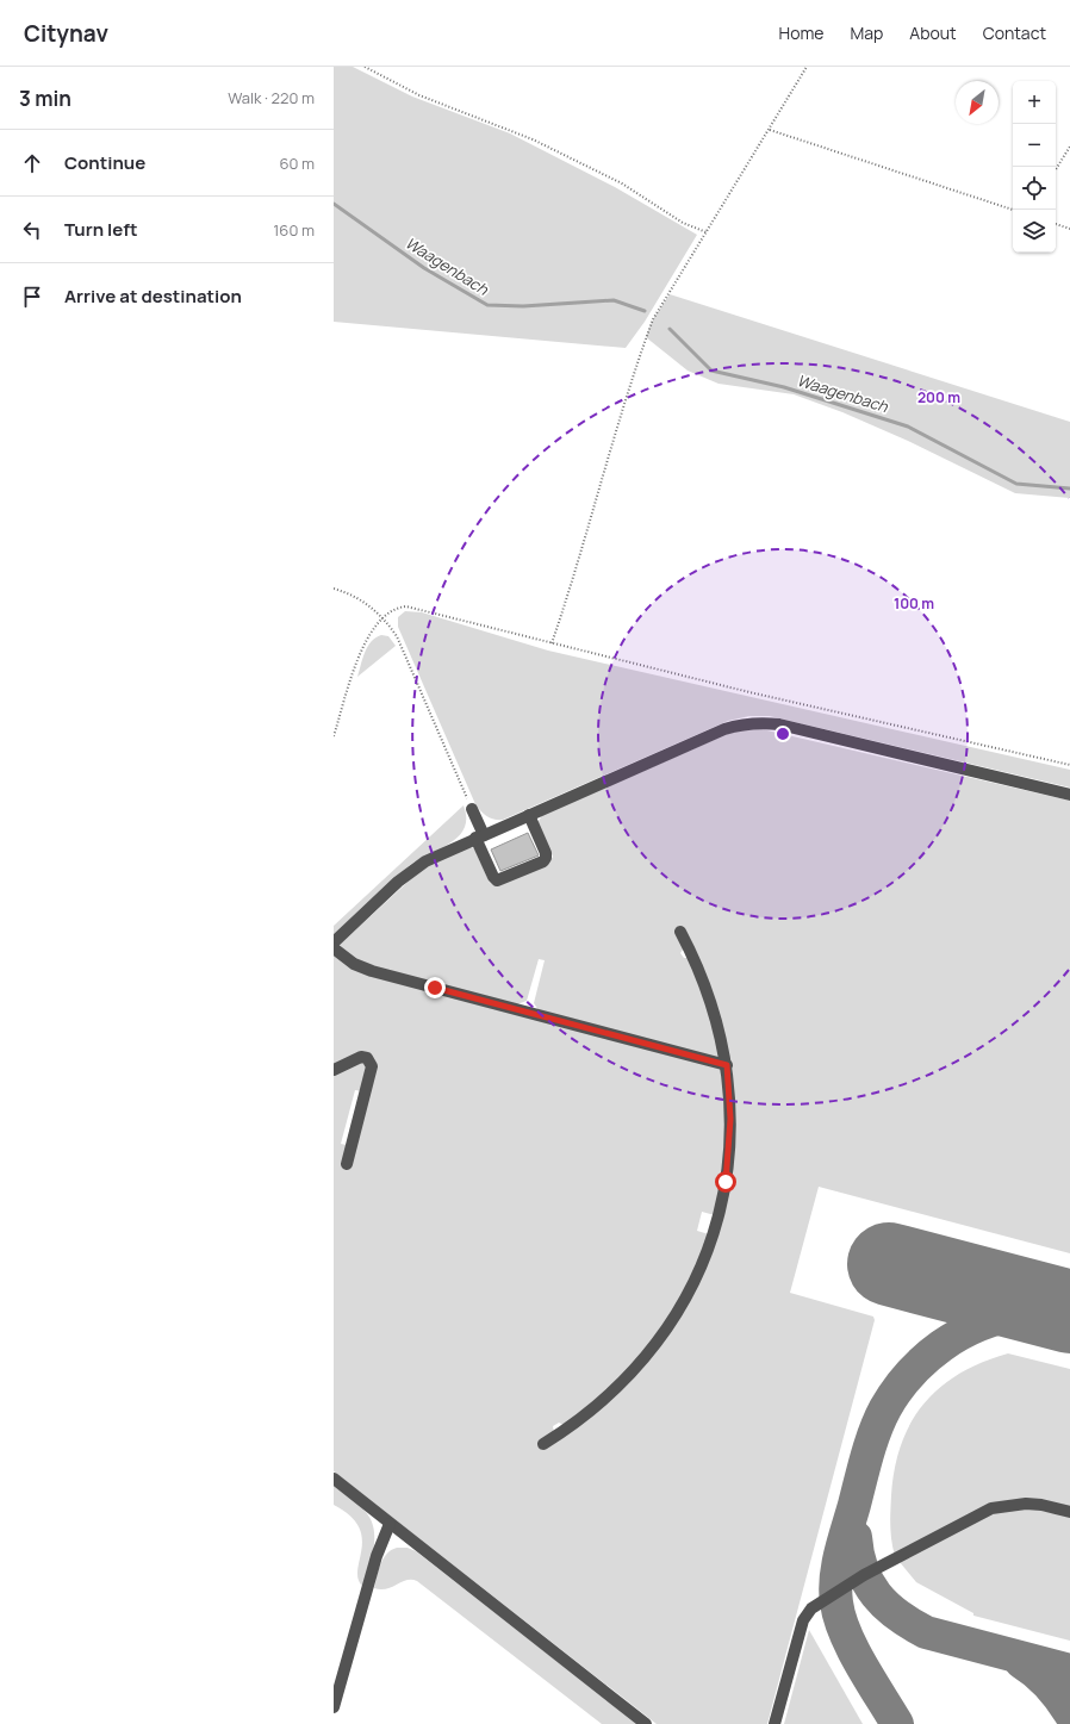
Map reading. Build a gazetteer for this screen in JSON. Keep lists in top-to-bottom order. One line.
{"water":["Waagenbach"],"north":"bottom left","page":{"header":"Citynav","nav":["Home","Map","About","Contact"],"heading":["3 min","Walk · 220 m"],"map_buttons":["+","−"],"list":[["Continue","60 m"],["Turn left","160 m"],"Arrive at destination"]},"rings":["200 m","100 m"]}
